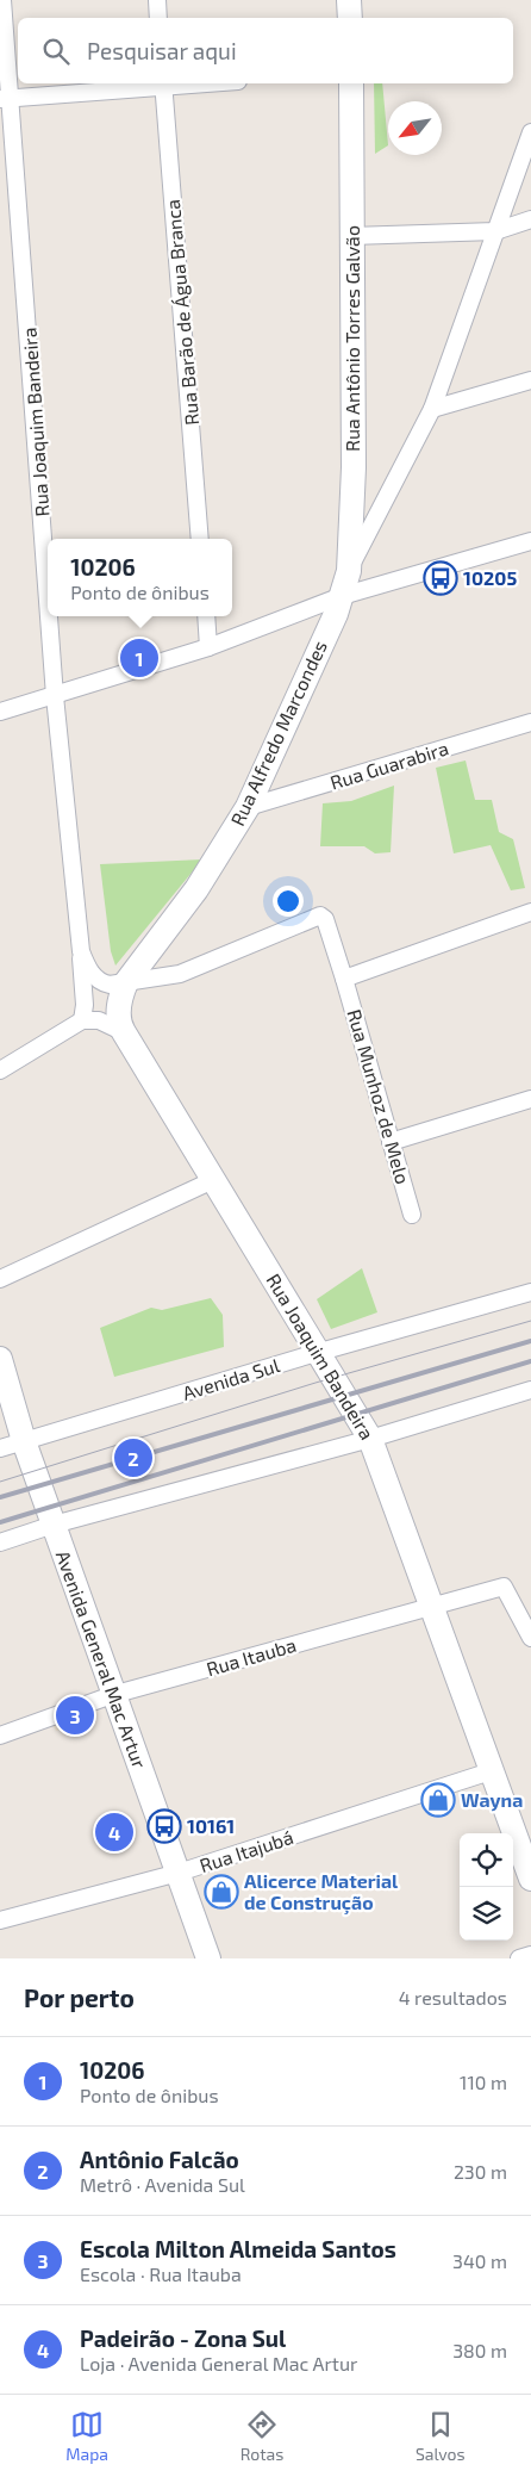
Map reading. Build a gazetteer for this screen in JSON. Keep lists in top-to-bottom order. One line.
{"streets":{"main road":["Rua Antônio Torres Galvão","Rua Joaquim Bandeira","Rua Alfredo Marcondes","Avenida General Mac Artur"],"street":["Rua Barão de Água Branca","Rua Guarabira","Rua Munhoz de Melo","Avenida Sul","Rua Itauba","Rua Itajubá"]},"crossings":[["Rua Antônio Torres Galvão","Rua Alfredo Marcondes"],["Rua Joaquim Bandeira","Rua Alfredo Marcondes"],["Rua Joaquim Bandeira","Rua Munhoz de Melo"],["Rua Joaquim Bandeira","Avenida Sul"],["Rua Joaquim Bandeira","Rua Itauba"],["Rua Joaquim Bandeira","Rua Itajubá"],["Rua Alfredo Marcondes","Rua Guarabira"],["Rua Alfredo Marcondes","Rua Munhoz de Melo"],["Avenida Sul","Avenida General Mac Artur"],["Rua Itauba","Avenida General Mac Artur"],["Avenida General Mac Artur","Rua Itajubá"]],"places":{"bus stop":["10205","10161"],"shop":["Wayna","Alicerce Material de Construção"]},"north":"bottom left","page":{"search":"Pesquisar aqui","popup":["10206","Ponto de ônibus"],"pins":["1","2","3","4"],"heading":["Por perto","4 resultados"],"list":[{"mark":"1","name":"10206","note":"Ponto de ônibus","value":"110 m"},{"mark":"2","name":"Antônio Falcão","note":"Metrô · Avenida Sul","value":"230 m"},{"mark":"3","name":"Escola Milton Almeida Santos","note":"Escola · Rua Itauba","value":"340 m"},{"mark":"4","name":"Padeirão - Zona Sul","note":"Loja · Avenida General Mac Artur","value":"380 m"}],"nav":["Mapa","Rotas","Salvos"]}}
